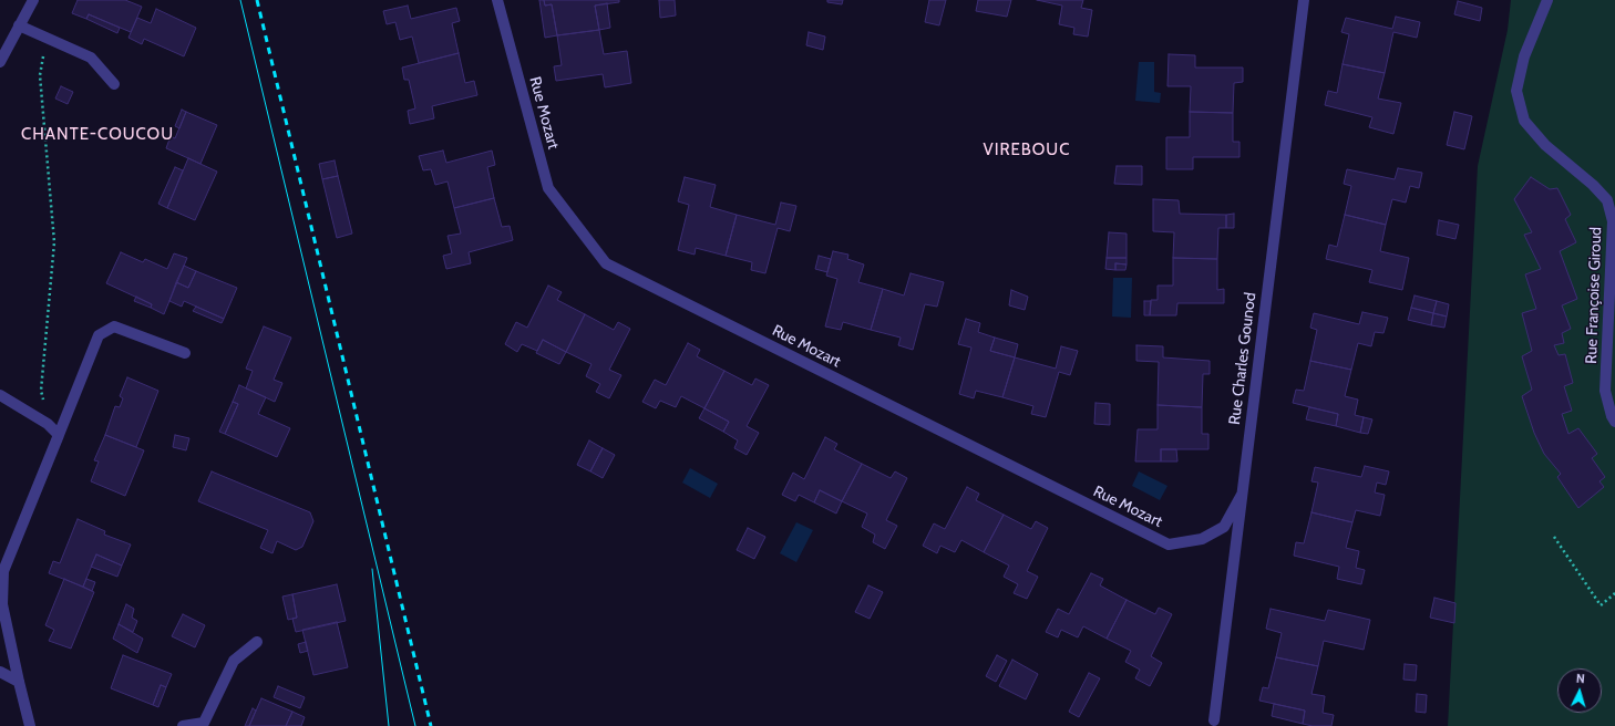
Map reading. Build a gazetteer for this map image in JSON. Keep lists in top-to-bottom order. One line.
{"streets":{"street":["Rue Mozart","Rue Françoise Giroud","Rue Charles Gounod"]},"crossings":[["Rue Mozart","Rue Charles Gounod"]],"districts":["CHANTE-COUCOU","VIREBOUC"],"north":"top"}
